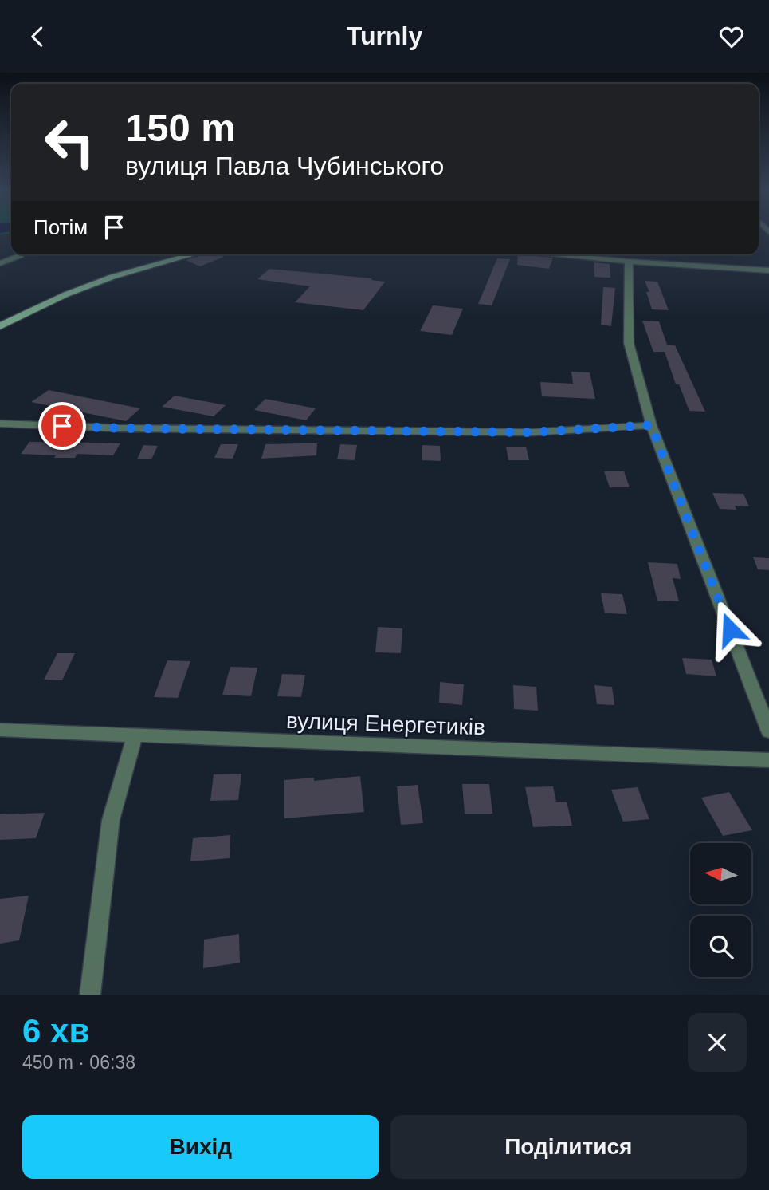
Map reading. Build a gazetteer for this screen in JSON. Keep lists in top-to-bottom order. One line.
{"streets":{"street":["вулиця Енергетиків"]},"north":"left","page":{"header":"Turnly","turn":["150 m","вулиця Павла Чубинського"],"then":"Потім","heading":["6 хв","450 m · 06:38"],"buttons":["Вихід","Поділитися"]}}
